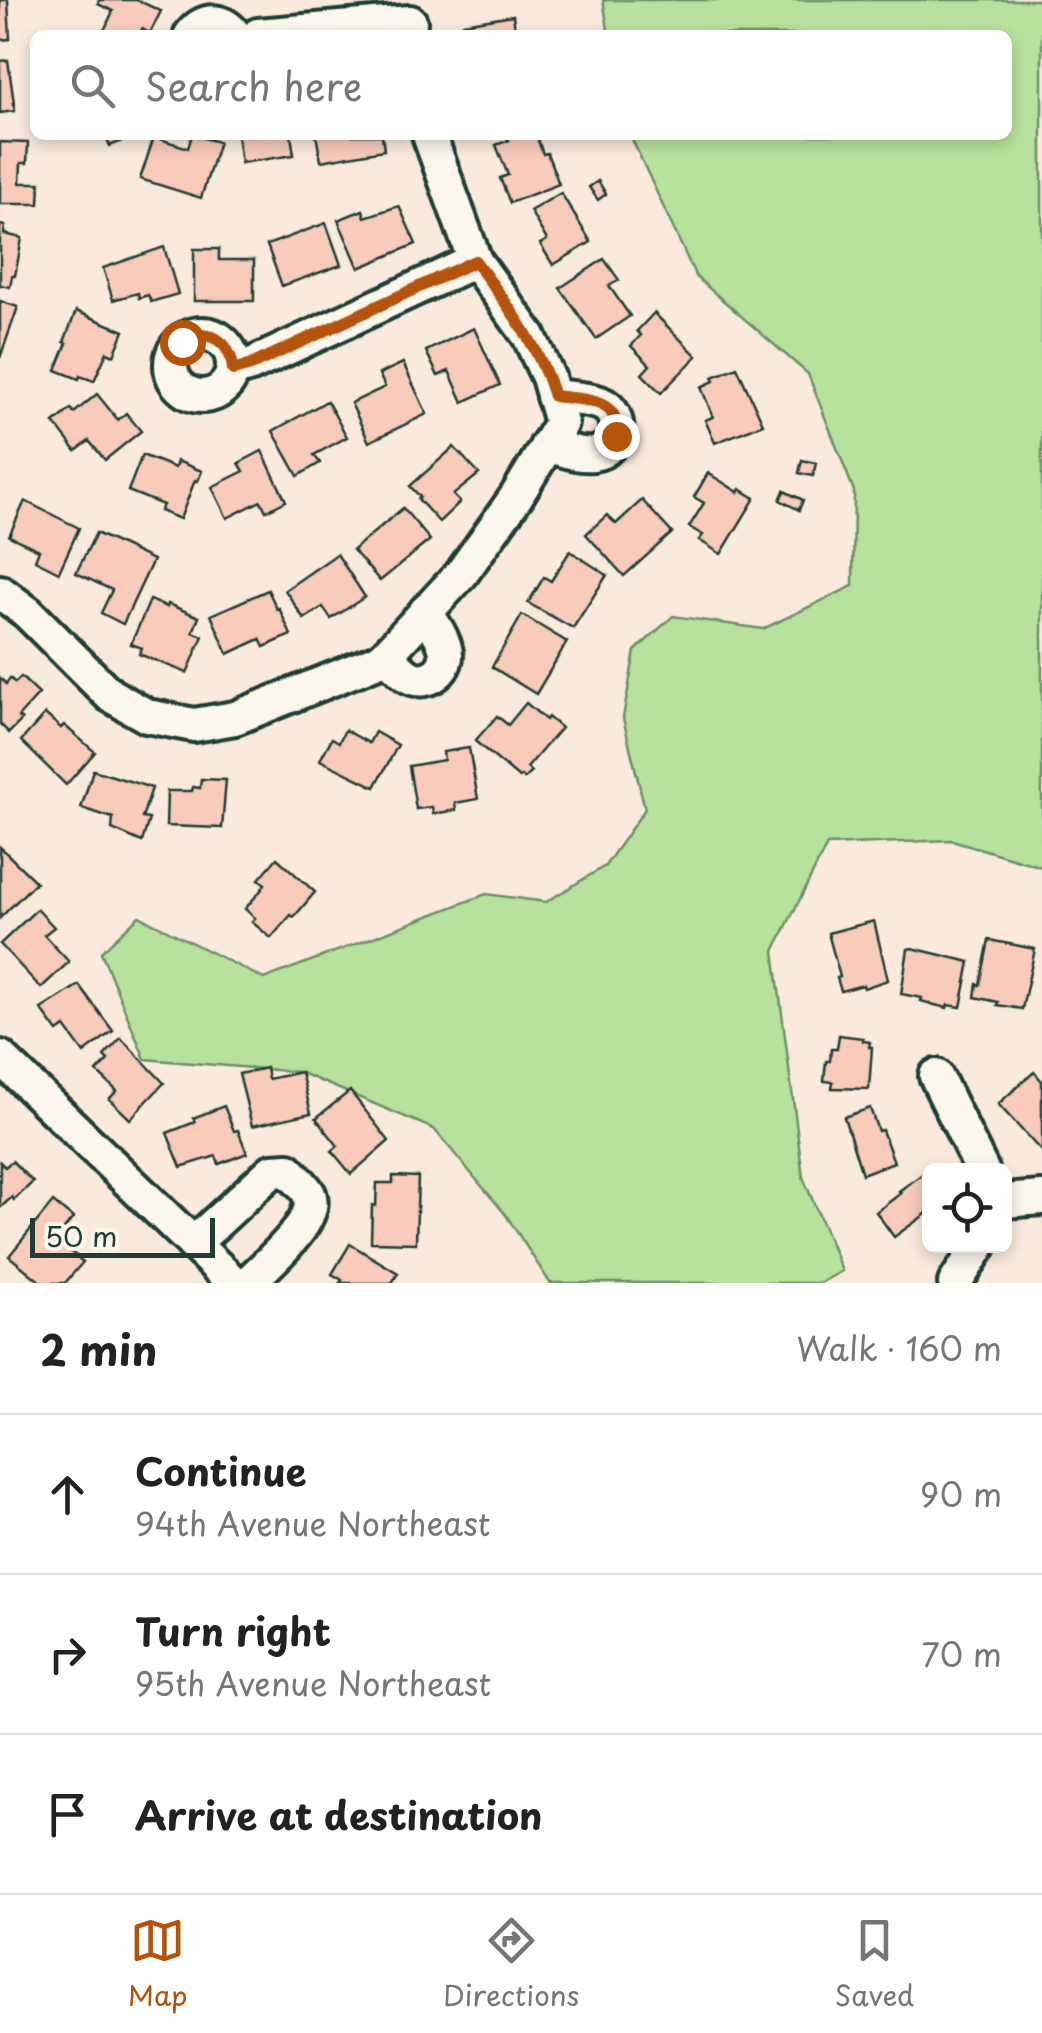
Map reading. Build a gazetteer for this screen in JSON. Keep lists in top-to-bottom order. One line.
{"scale_bar":"50 m","page":{"search":"Search here","scale":"50 m","heading":["2 min","Walk · 160 m"],"list":[["Continue","94th Avenue Northeast","90 m"],["Turn right","95th Avenue Northeast","70 m"],"Arrive at destination"],"nav":["Map","Directions","Saved"]}}
